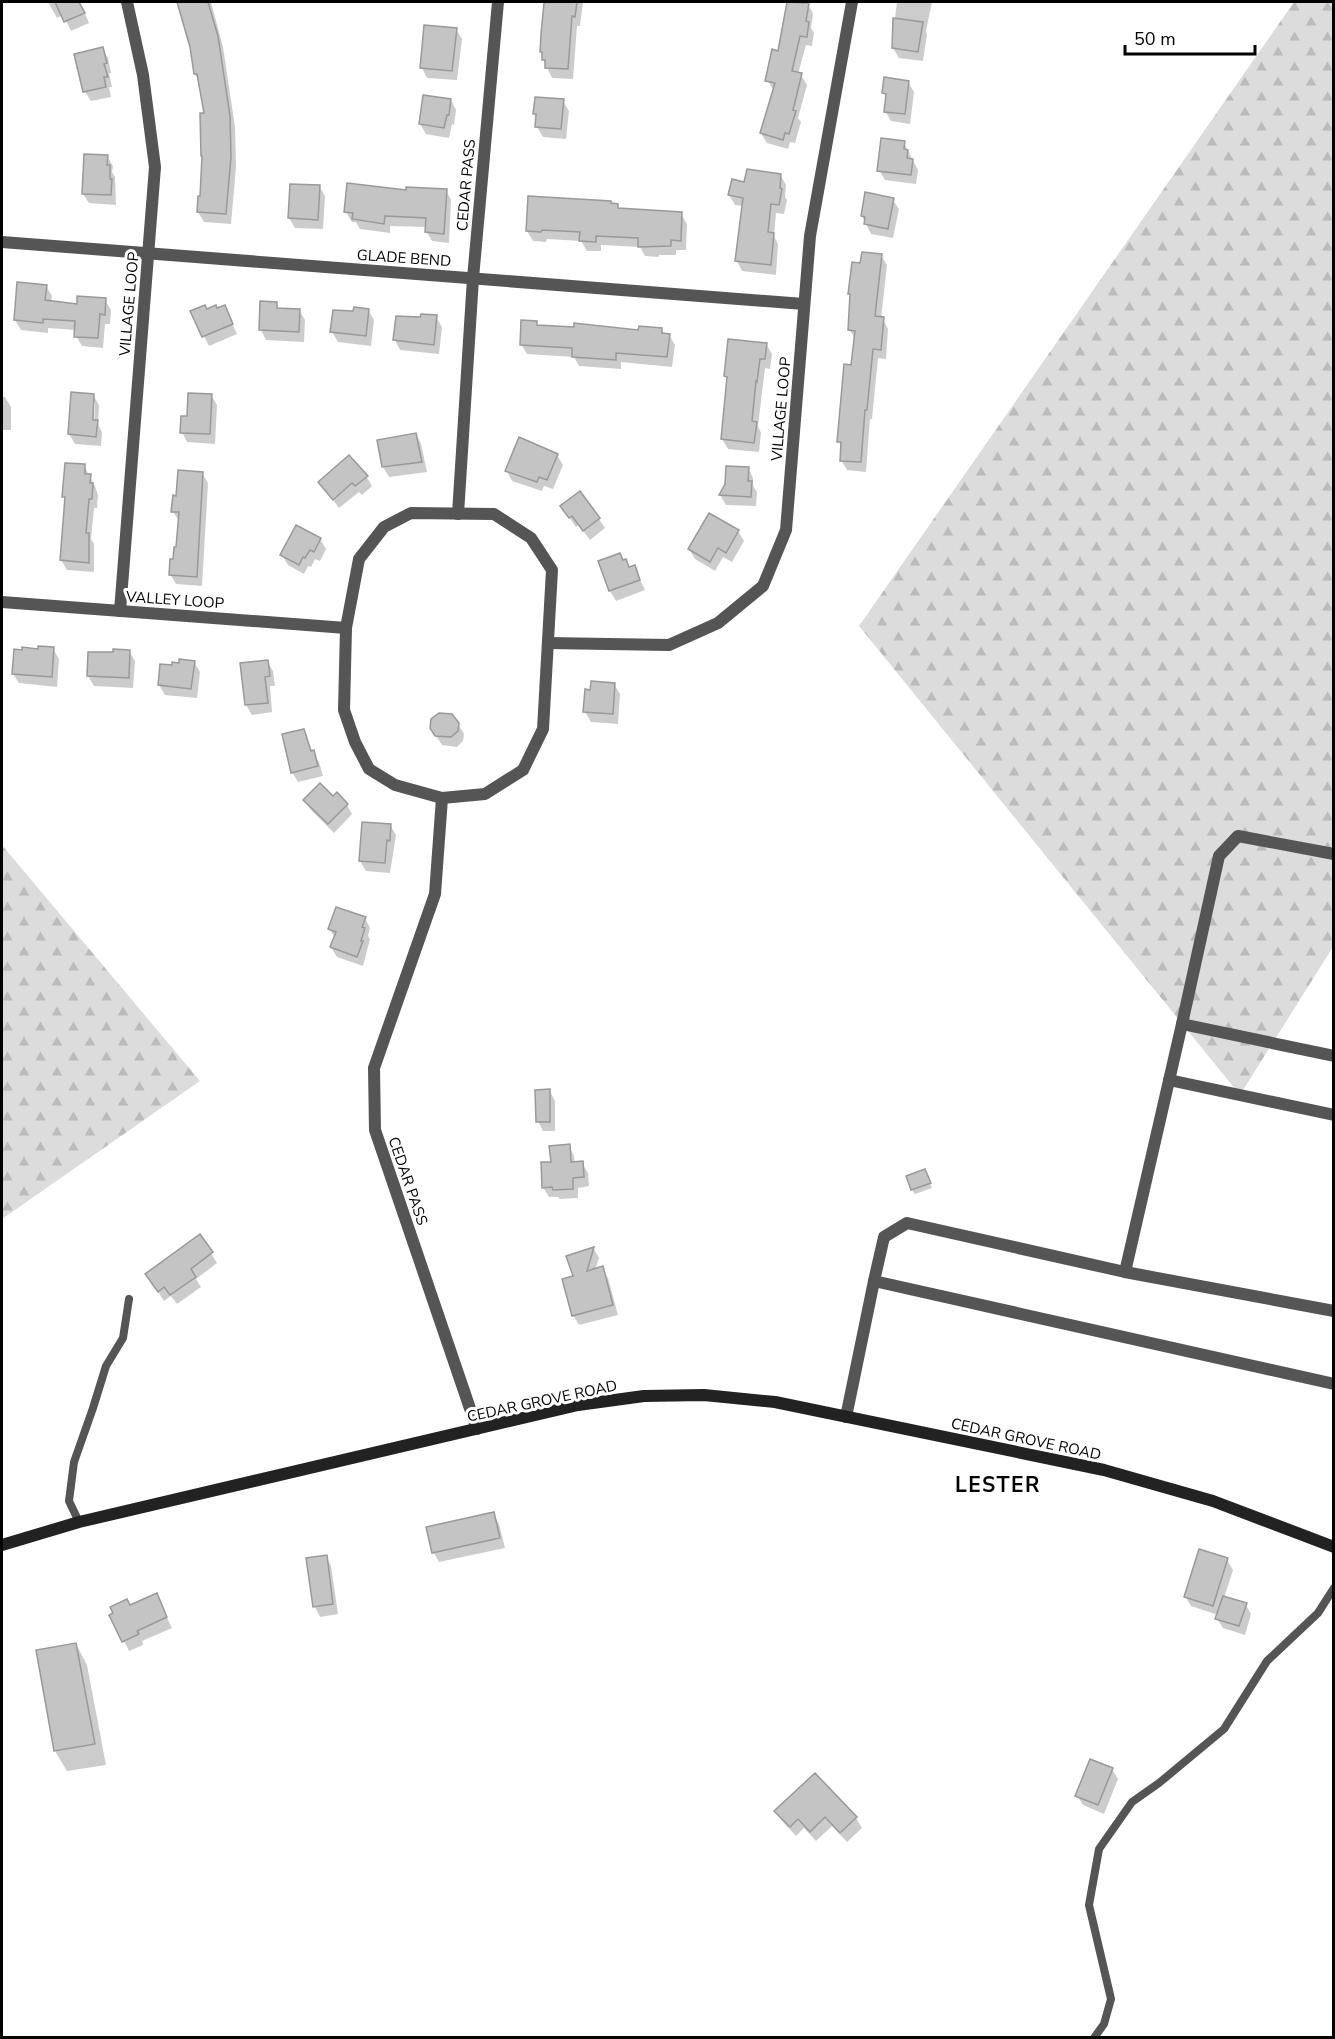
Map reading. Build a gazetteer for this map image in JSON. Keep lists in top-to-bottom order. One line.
{"streets":{"main road":["CEDAR GROVE ROAD"],"street":["CEDAR PASS","GLADE BEND","VILLAGE LOOP","VALLEY LOOP"]},"crossings":[["CEDAR PASS","GLADE BEND"],["CEDAR PASS","CEDAR GROVE ROAD"],["GLADE BEND","VILLAGE LOOP"],["VILLAGE LOOP","VALLEY LOOP"]],"districts":["LESTER"],"scale_bar":"50 m"}
